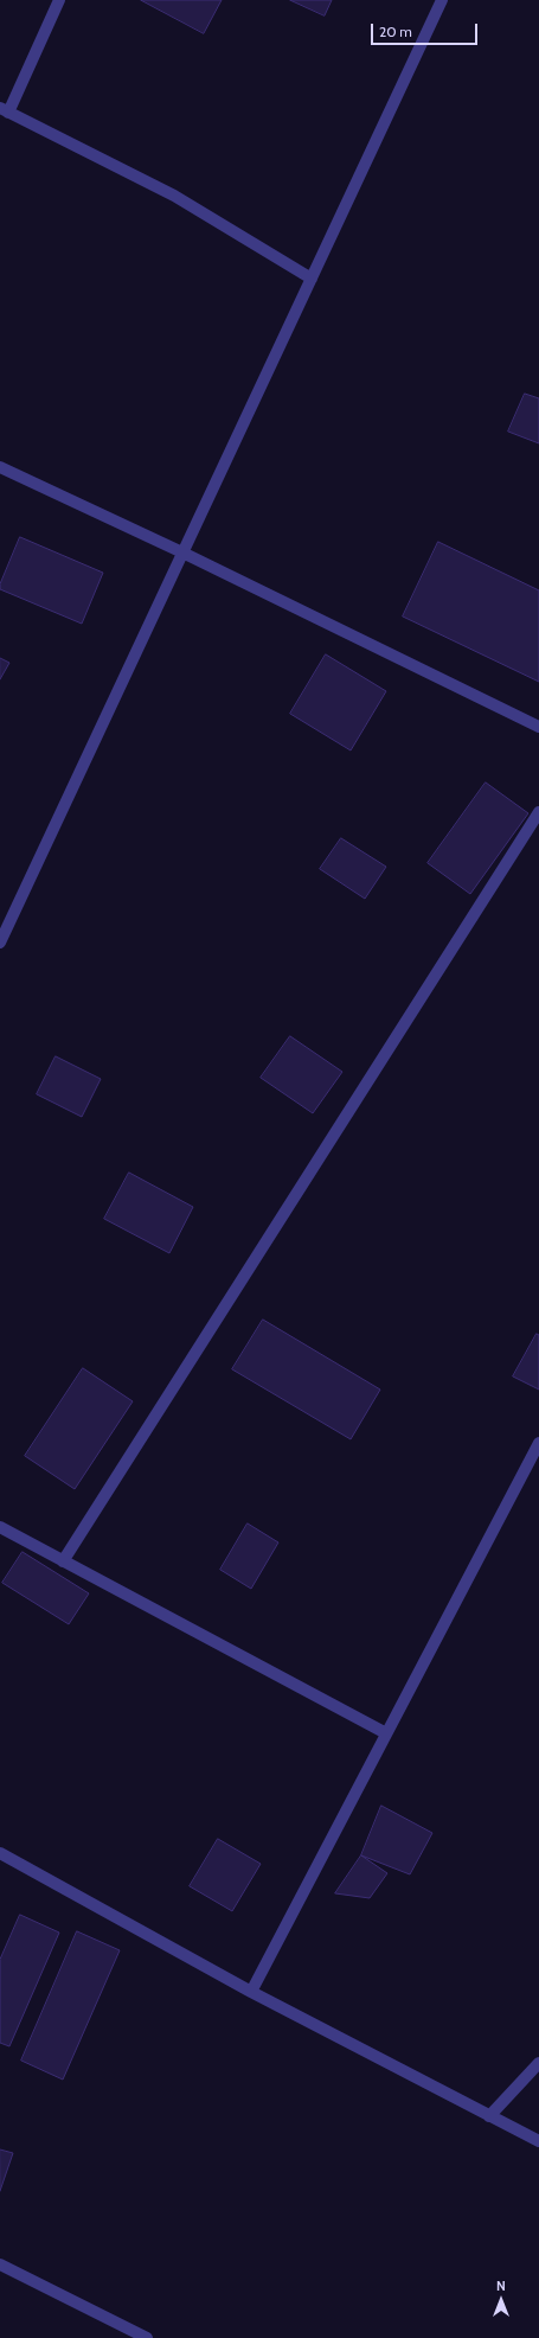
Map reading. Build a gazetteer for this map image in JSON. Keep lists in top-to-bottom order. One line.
{"scale_bar":"20 m","north":"top"}
